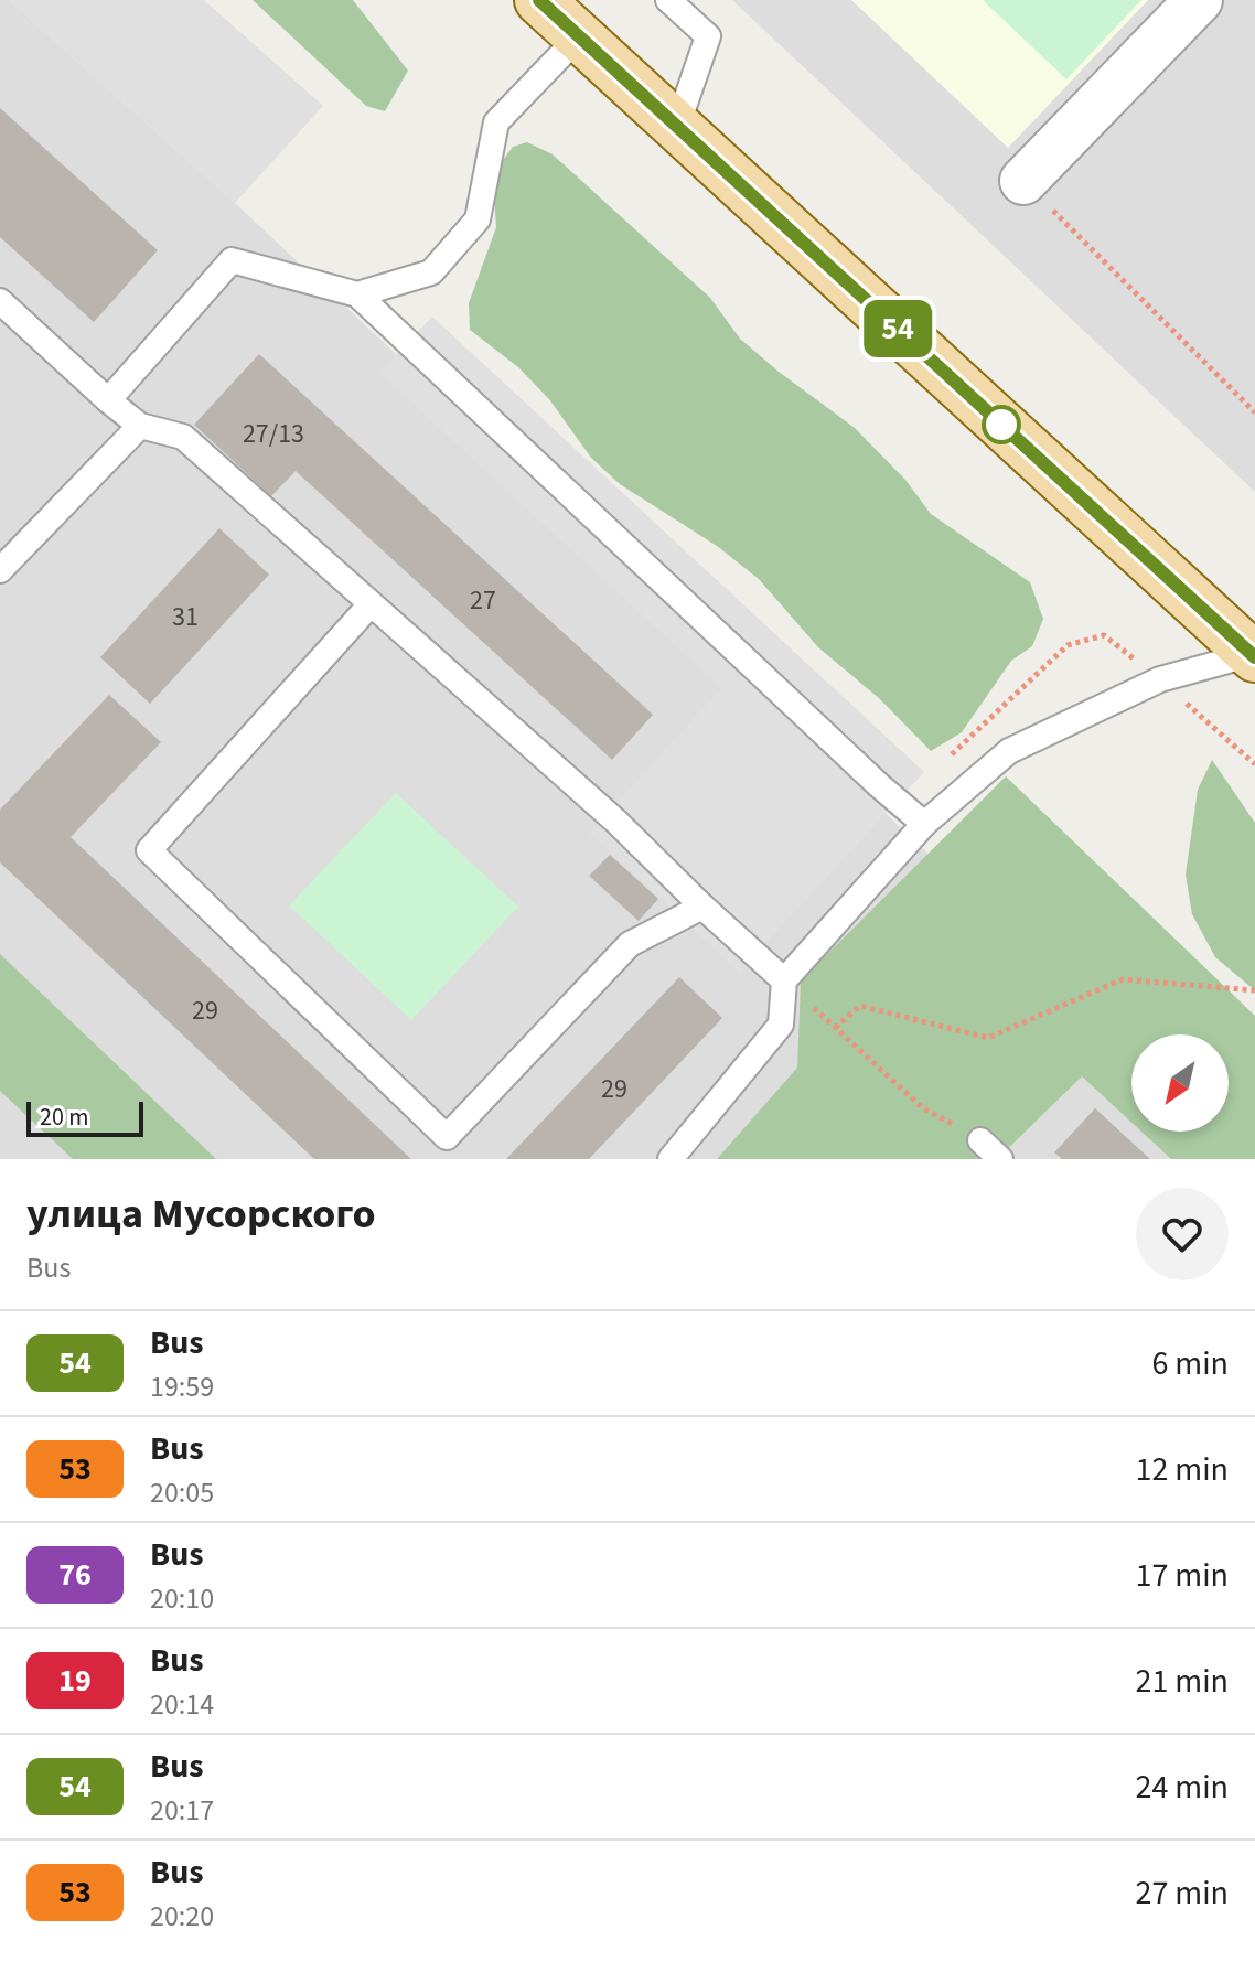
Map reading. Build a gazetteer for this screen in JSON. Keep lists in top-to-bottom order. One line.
{"lines":["bus line 54"],"house_numbers":["27/13","27","31","29","29"],"scale_bar":"20 m","north":"bottom left","page":{"on_map":"54","scale":"20 m","heading":["улица Мусорского","Bus"],"list":[{"mark":"54","name":"Bus","note":"19:59","value":"6 min"},{"mark":"53","name":"Bus","note":"20:05","value":"12 min"},{"mark":"76","name":"Bus","note":"20:10","value":"17 min"},{"mark":"19","name":"Bus","note":"20:14","value":"21 min"},{"mark":"54","name":"Bus","note":"20:17","value":"24 min"},{"mark":"53","name":"Bus","note":"20:20","value":"27 min"}]}}
